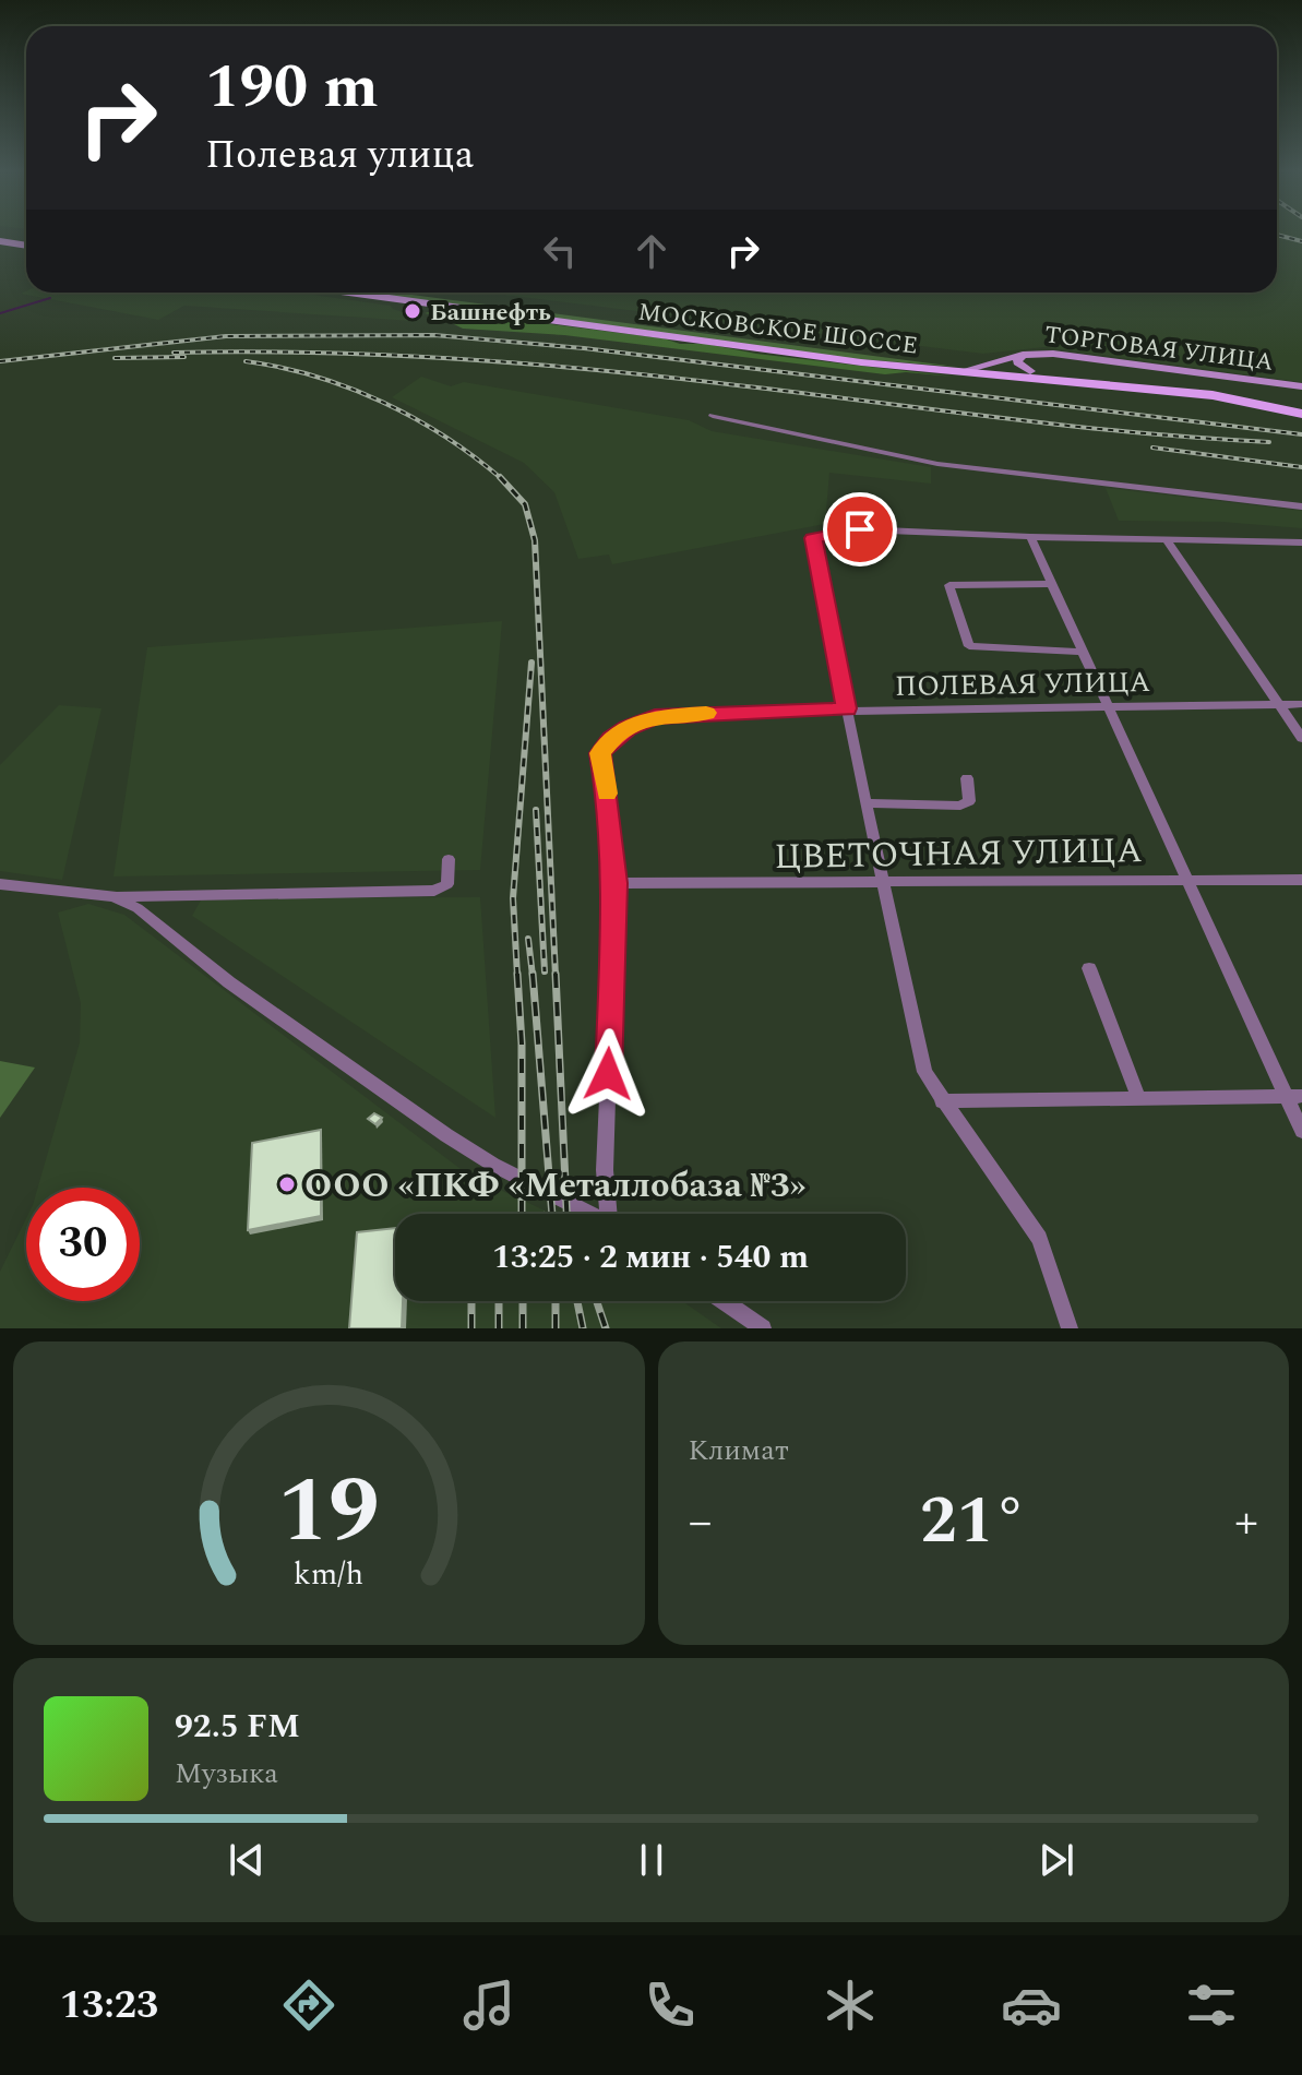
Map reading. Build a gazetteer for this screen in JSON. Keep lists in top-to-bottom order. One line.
{"streets":{"main road":["МОСКОВСКОЕ ШОССЕ"],"street":["ТОРГОВАЯ УЛИЦА","ПОЛЕВАЯ УЛИЦА","ЦВЕТОЧНАЯ УЛИЦА"]},"crossings":[["МОСКОВСКОЕ ШОССЕ","ТОРГОВАЯ УЛИЦА"],["ПОЛЕВАЯ УЛИЦА","ЦВЕТОЧНАЯ УЛИЦА"]],"places":["Башнефть","ООО «ПКФ «Металлобаза №3»"],"page":{"turn":["190 m","Полевая улица"],"limit":"30","trip":"13:25 · 2 мин · 540 m","tile":"Климат","heat":["−","21°","+"],"song":["92.5 FM","Музыка"],"tabs":"13:23","gauge":["19","km/h"]}}
